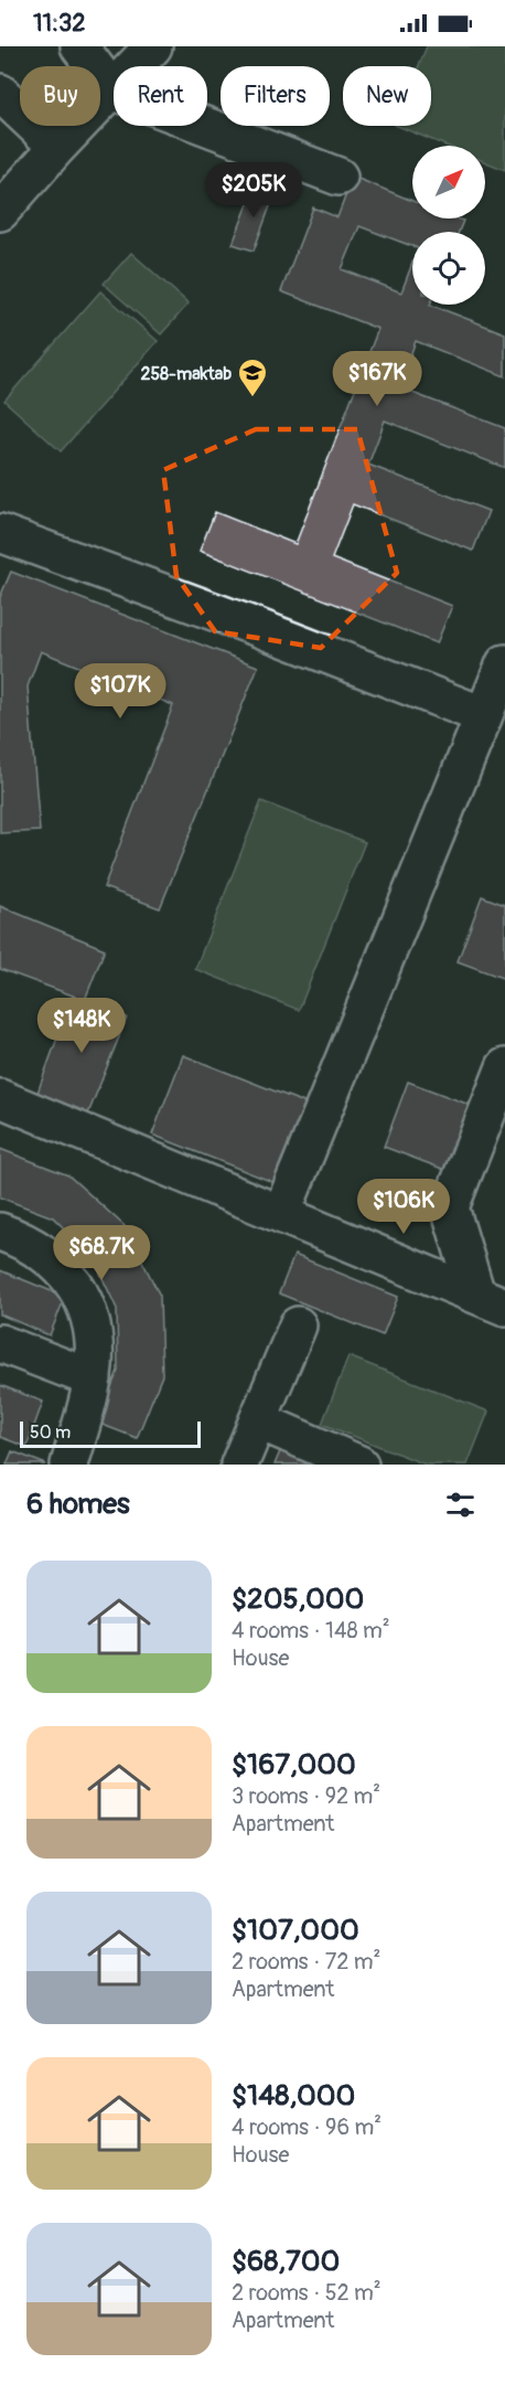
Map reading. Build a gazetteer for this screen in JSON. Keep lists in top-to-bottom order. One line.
{"places":{"school or university":["258-maktab"]},"scale_bar":"50 m","north":"top right","page":{"status":"11:32","chip":["Buy","Rent","Filters","New"],"price":["$205K","$167K","$107K","$148K","$106K","$68.7K"],"scale":"50 m","heading":"6 homes","list":[{"name":"$205,000","note":"4 rooms · 148 m² · House"},{"name":"$167,000","note":"3 rooms · 92 m² · Apartment"},{"name":"$107,000","note":"2 rooms · 72 m² · Apartment"},{"name":"$148,000","note":"4 rooms · 96 m² · House"},{"name":"$68,700","note":"2 rooms · 52 m² · Apartment"}]}}
